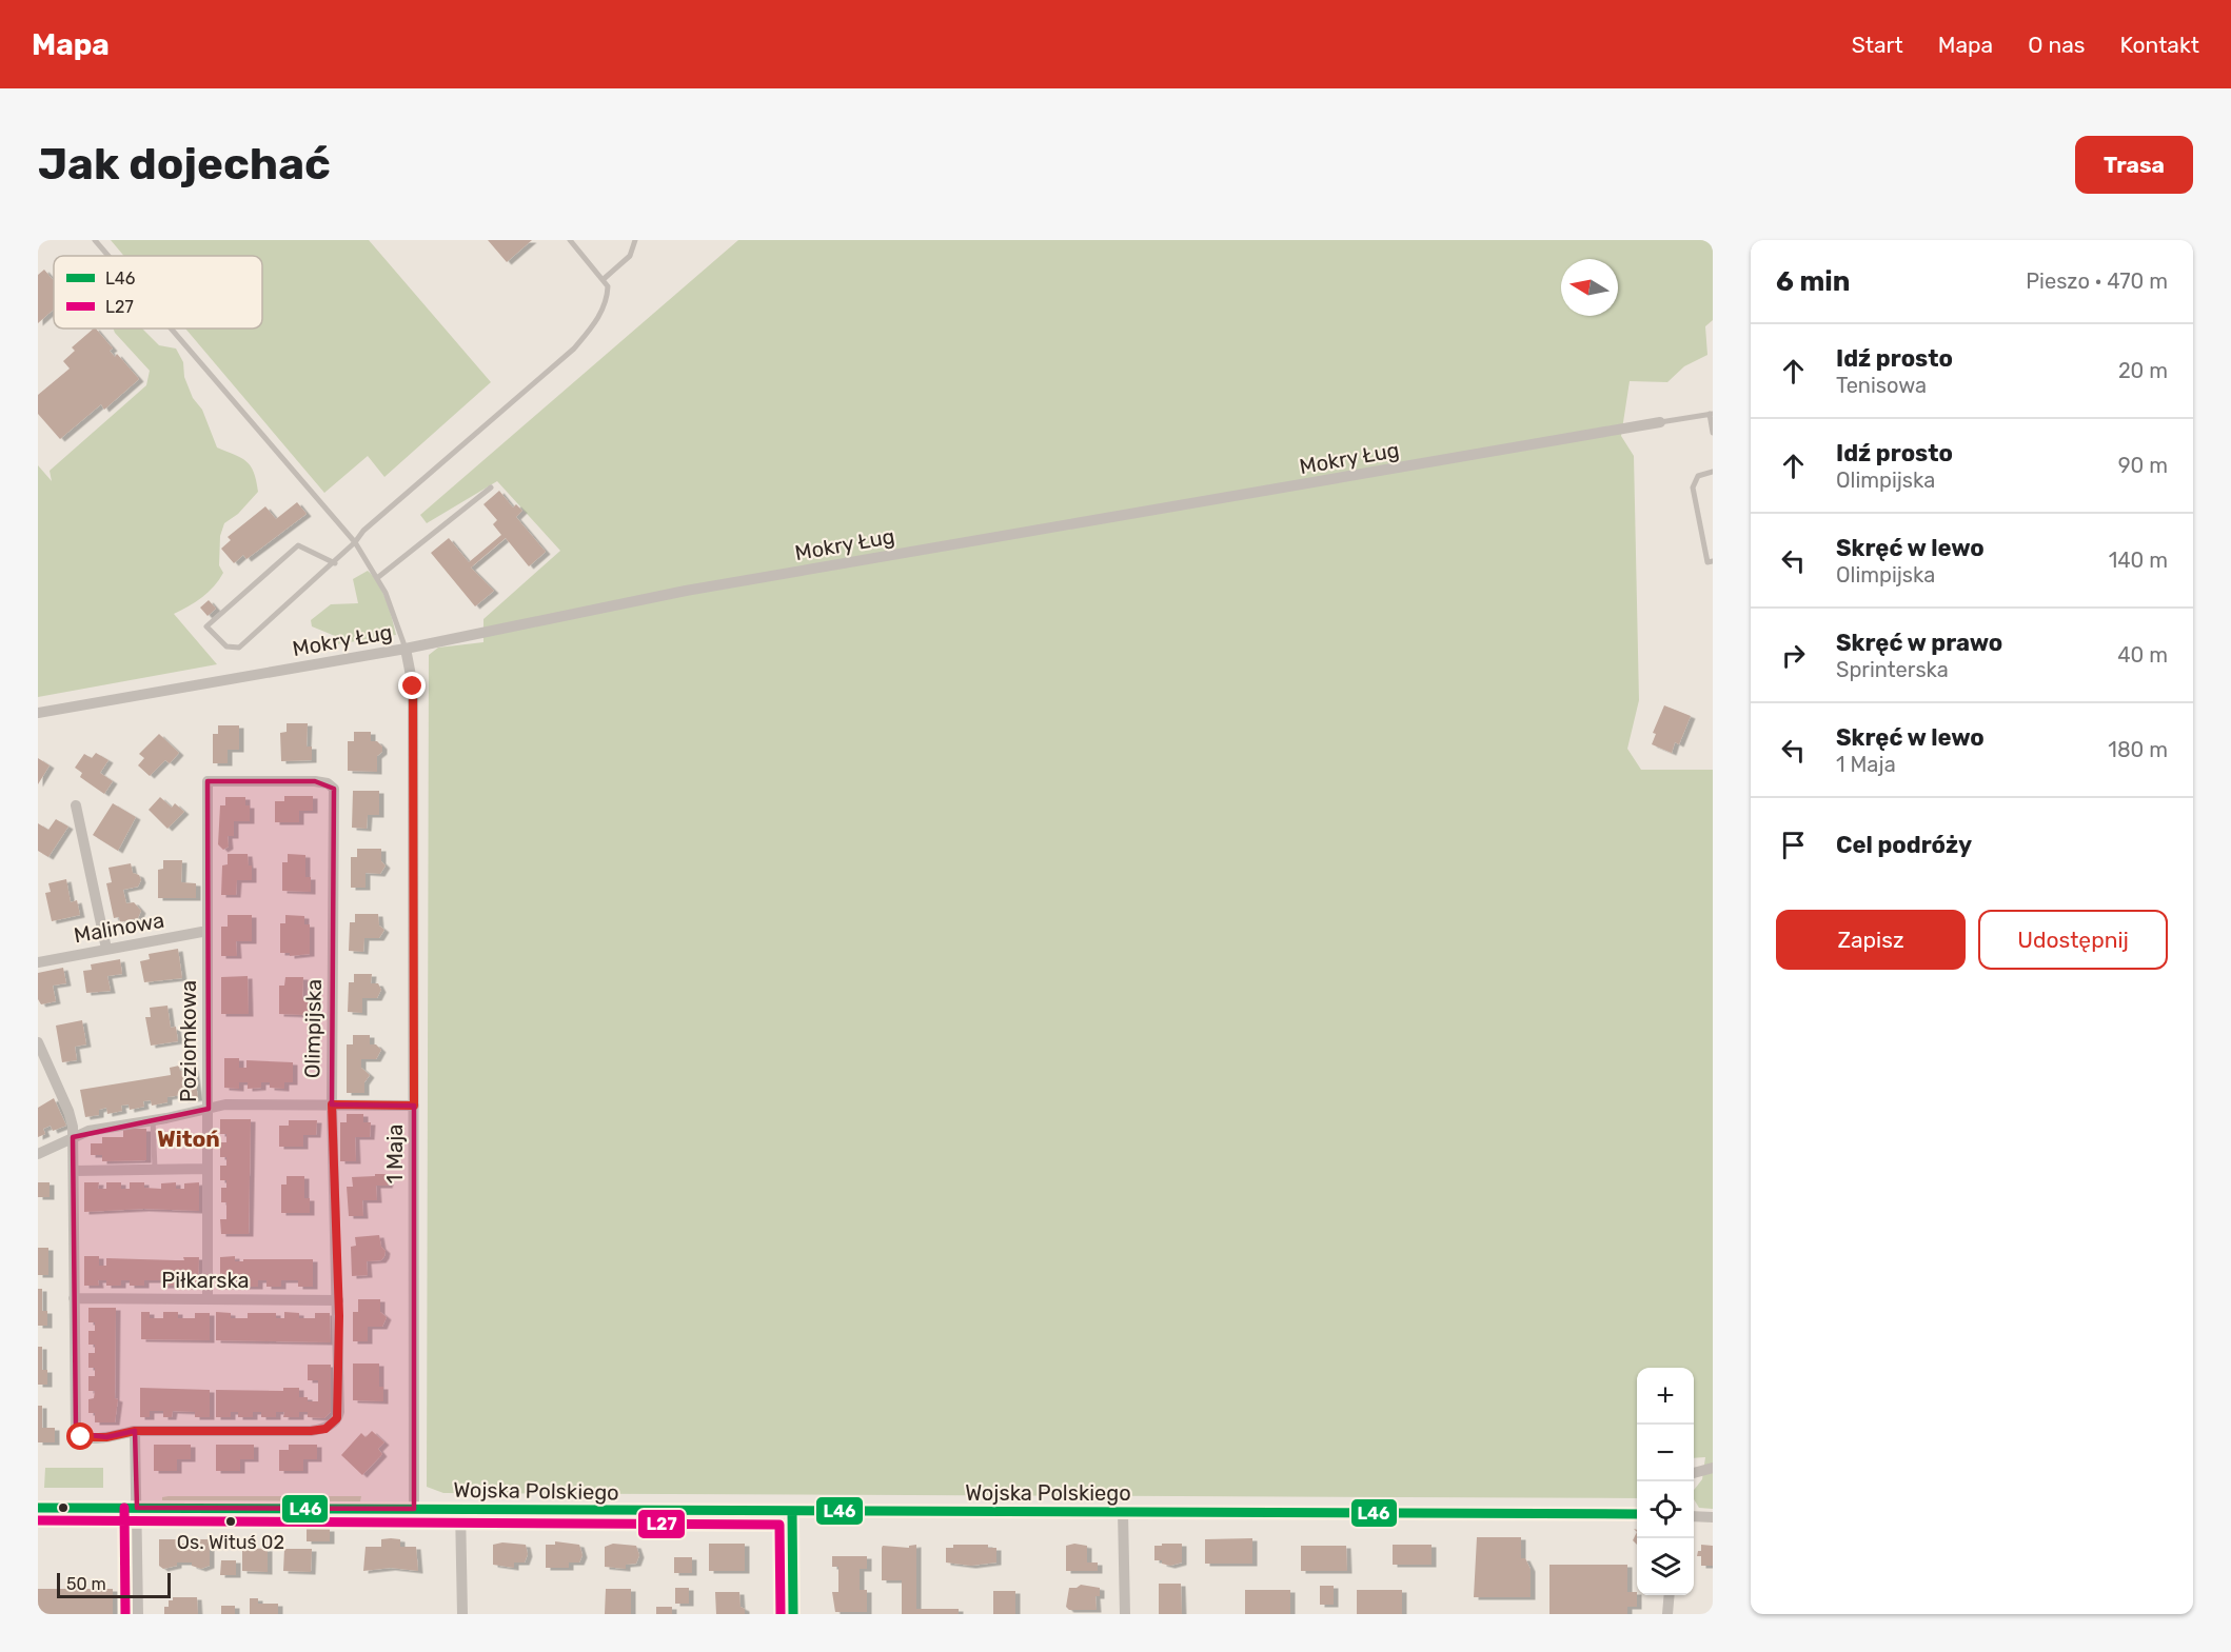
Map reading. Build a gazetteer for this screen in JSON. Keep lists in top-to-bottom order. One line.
{"streets":{"street":["Mokry Ług","Malinowa","Olimpijska","Poziomkowa","1 Maja","Piłkarska","Wojska Polskiego"]},"crossings":[["Mokry Ług","1 Maja"],["Malinowa","Poziomkowa"],["Olimpijska","Poziomkowa"],["Olimpijska","Piłkarska"],["Poziomkowa","Piłkarska"],["1 Maja","Wojska Polskiego"]],"districts":["Witoń"],"places":["Os. Wituś 02"],"lines":["transit line L46","transit line L27"],"legend":["L46","L27"],"scale_bar":"50 m","north":"left","page":{"header":"Mapa","nav":["Start","Mapa","O nas","Kontakt"],"buttons":["Trasa",["Zapisz","Udostępnij"]],"title":"Jak dojechać","heading":["6 min","Pieszo · 470 m"],"list":[["Idź prosto","Tenisowa","20 m"],["Idź prosto","Olimpijska","90 m"],["Skręć w lewo","Olimpijska","140 m"],["Skręć w prawo","Sprinterska","40 m"],["Skręć w lewo","1 Maja","180 m"],"Cel podróży"],"map_buttons":["+","−"],"scale":"50 m"}}
